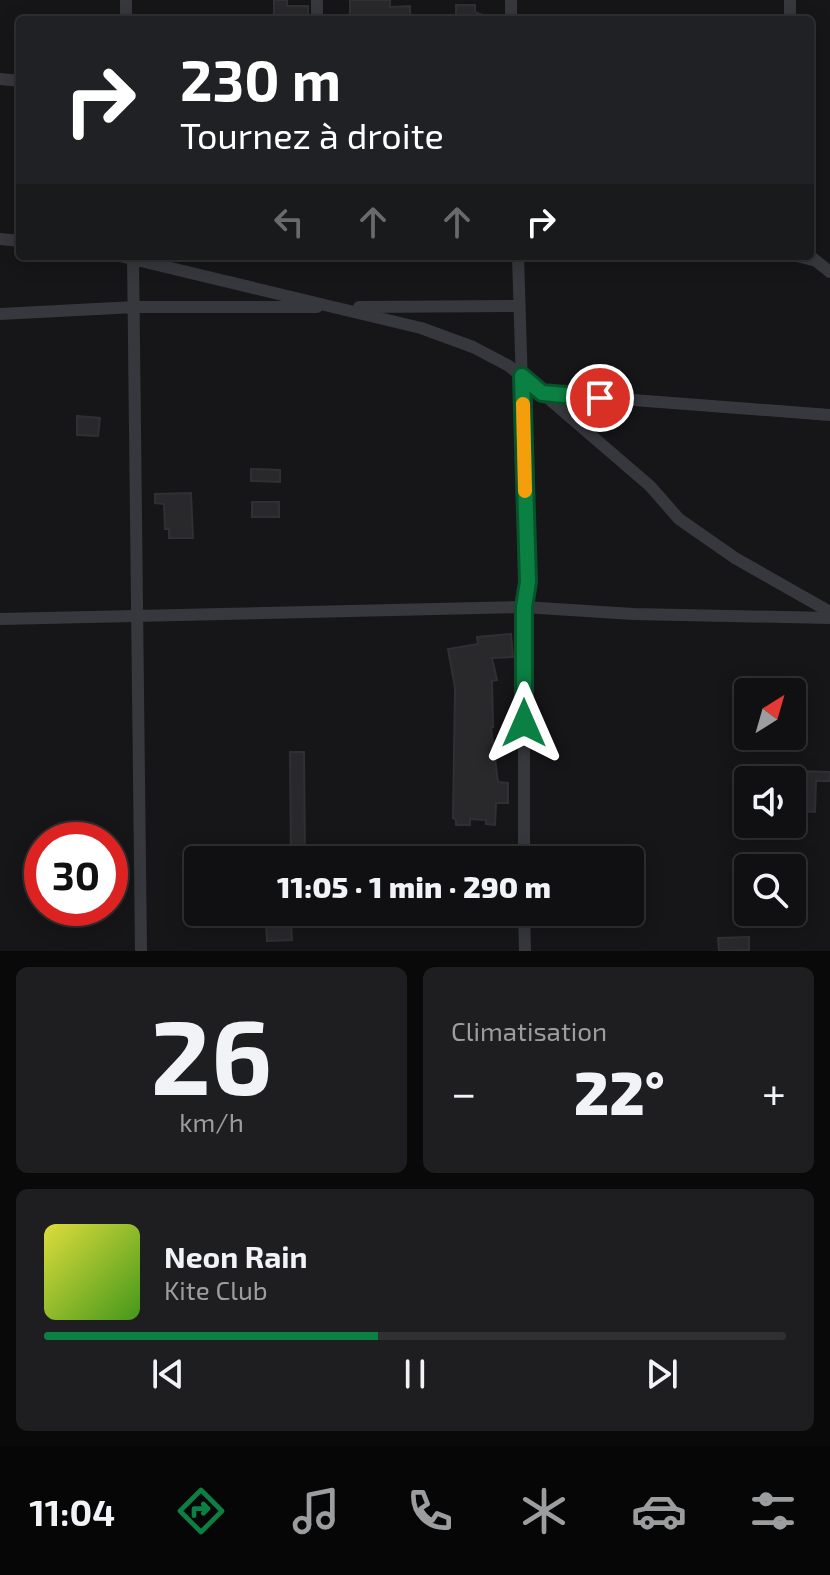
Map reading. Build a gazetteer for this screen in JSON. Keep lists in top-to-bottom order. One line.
{"north":"top right","page":{"turn":["230 m","Tournez à droite"],"limit":"30","trip":"11:05 · 1 min · 290 m","tile":[["26","km/h"],"Climatisation"],"heat":["−","22°","+"],"song":["Neon Rain","Kite Club"],"tabs":"11:04"}}
